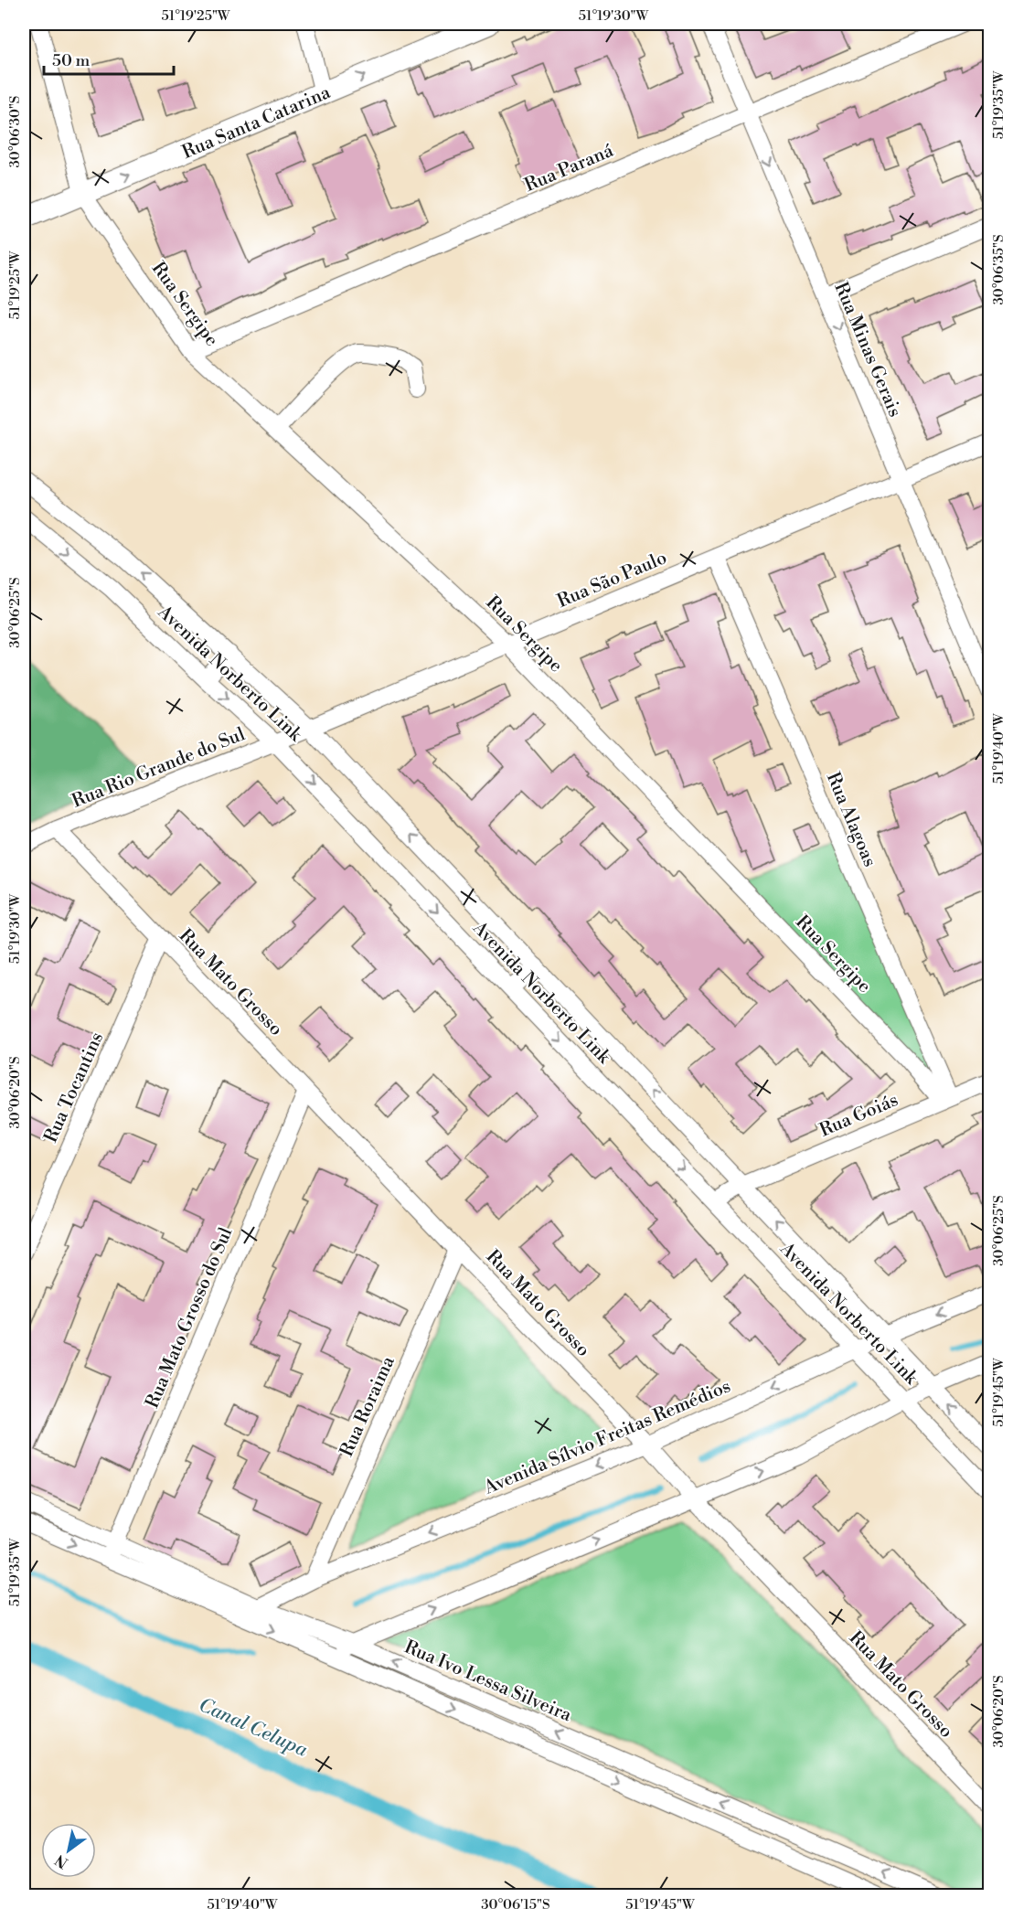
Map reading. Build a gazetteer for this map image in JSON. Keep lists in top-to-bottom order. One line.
{"streets":{"main road":["Rua Santa Catarina"],"street":["Rua Paraná","Rua Sergipe","Rua Minas Gerais","Rua São Paulo","Avenida Norberto Link","Rua Rio Grande do Sul","Rua Alagoas","Rua Mato Grosso","Rua Tocantins","Rua Goiás","Rua Mato Grosso do Sul","Rua Roraima","Avenida Sílvio Freitas Remédios","Rua Ivo Lessa Silveira"]},"crossings":[["Rua Santa Catarina","Rua Sergipe"],["Rua Paraná","Rua Sergipe"],["Rua Paraná","Rua Minas Gerais"],["Rua Sergipe","Rua São Paulo"],["Rua Sergipe","Rua Alagoas"],["Rua Sergipe","Rua Goiás"],["Rua Minas Gerais","Rua São Paulo"],["Rua São Paulo","Avenida Norberto Link"],["Rua São Paulo","Rua Rio Grande do Sul"],["Rua São Paulo","Rua Alagoas"],["Avenida Norberto Link","Rua Rio Grande do Sul"],["Avenida Norberto Link","Rua Goiás"],["Avenida Norberto Link","Avenida Sílvio Freitas Remédios"],["Rua Rio Grande do Sul","Rua Mato Grosso"],["Rua Alagoas","Rua Goiás"],["Rua Mato Grosso","Rua Tocantins"],["Rua Mato Grosso","Rua Mato Grosso do Sul"],["Rua Mato Grosso","Rua Roraima"],["Rua Mato Grosso","Avenida Sílvio Freitas Remédios"],["Rua Mato Grosso do Sul","Rua Ivo Lessa Silveira"],["Rua Roraima","Avenida Sílvio Freitas Remédios"],["Avenida Sílvio Freitas Remédios","Rua Ivo Lessa Silveira"]],"one_way":["Rua Santa Catarina","Rua Minas Gerais"],"water":["Canal Celupa"],"scale_bar":"50 m","north":"bottom left","coordinates":["51°19'25\"W","51°19'30\"W","51°19'35\"W","30°06'30\"S","30°06'35\"S","30°06'25\"S","51°19'40\"W","30°06'20\"S","51°19'45\"W","30°06'15\"S"]}
